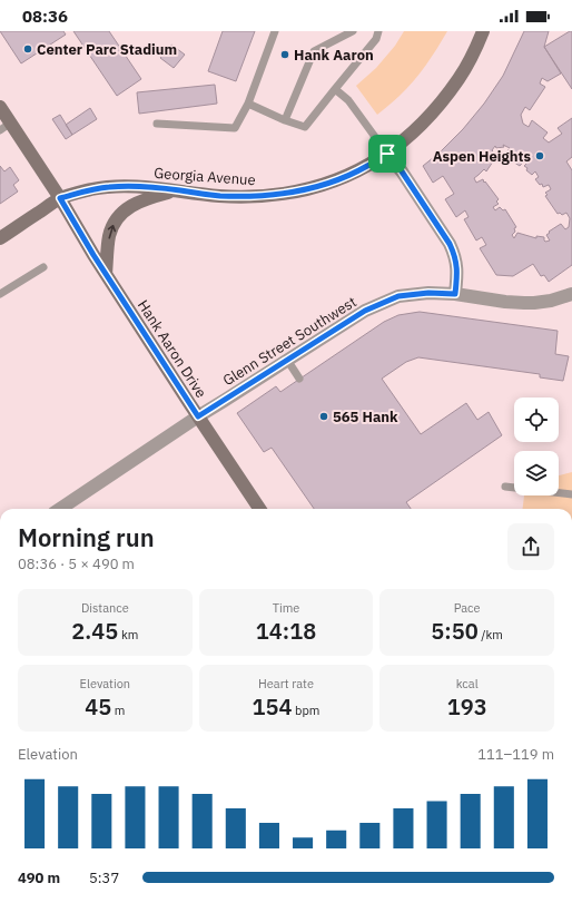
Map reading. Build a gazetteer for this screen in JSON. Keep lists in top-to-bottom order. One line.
{"streets":{"main road":["Georgia Avenue","Hank Aaron Drive"],"street":["Glenn Street Southwest"]},"crossings":[["Georgia Avenue","Hank Aaron Drive"],["Glenn Street Southwest","Hank Aaron Drive"]],"places":["Center Parc Stadium","Hank Aaron","Aspen Heights","565 Hank"],"page":{"status":"08:36","heading":["Morning run","08:36 · 5 × 490 m"],"stats":[["Distance","2.45 km"],["Time","14:18"],["Pace","5:50 /km"],["Elevation","45 m"],["Heart rate","154 bpm"],["kcal","193"]],"chart":["Elevation","111–119 m"],"list":[{"name":"490 m","note":"5:37"}]}}
